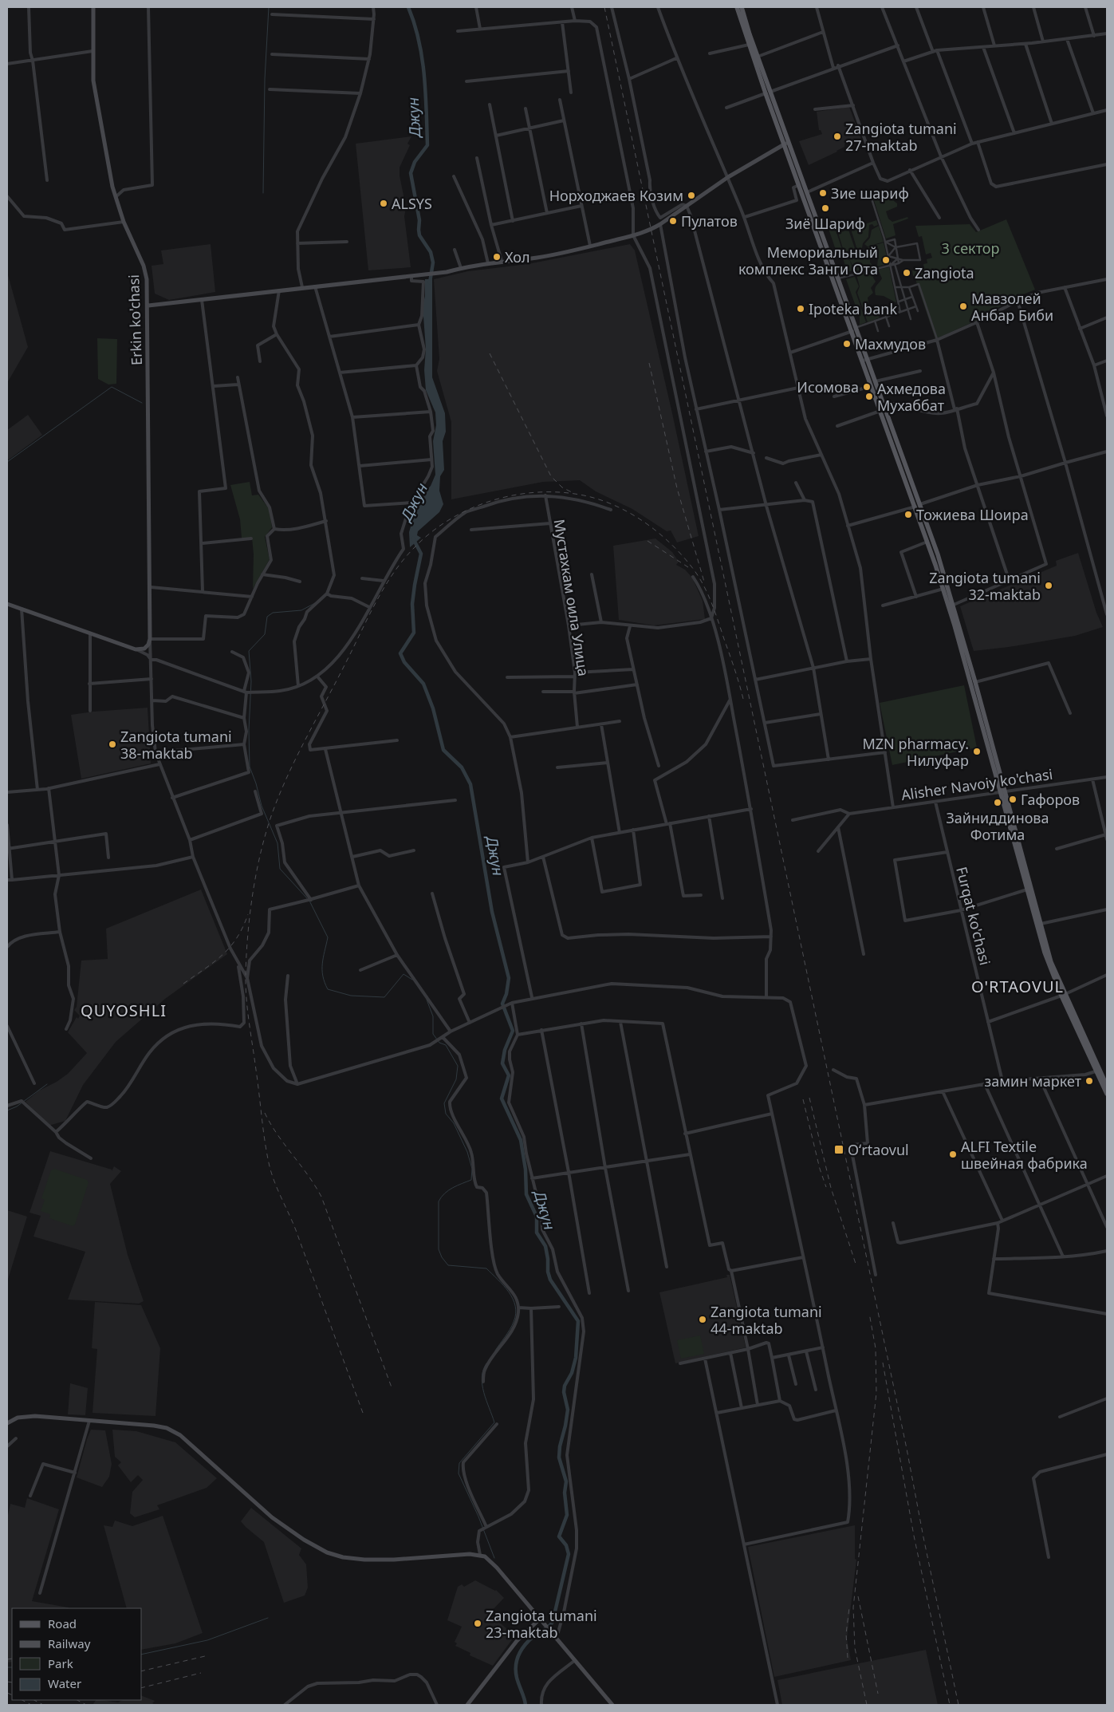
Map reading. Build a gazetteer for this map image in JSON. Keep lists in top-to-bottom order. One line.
{"streets":{"main road":["Erkin ko'chasi"],"street":["Мустахкам оила Улица","Alisher Navoiy ko'chasi","Furqat ko'chasi"]},"crossings":[["Alisher Navoiy ko'chasi","Furqat ko'chasi"]],"districts":["O'RTAOVUL","QUYOSHLI"],"water":["Джун"],"parks":["3 сектор"],"places":{"other":["Zangiota tumani 27-maktab","Зие шариф","Норходжаев Козим","ALSYS","Зиё Шариф","Пулатов","Хол","Мемориальный комплекс Занги Ота","Zangiota","Мавзолей Анбар Биби","Ipoteka bank","Махмудов","Исомова","Ахмедова Мухаббат","Тожиева Шоира","Zangiota tumani 32-maktab","Zangiota tumani 38-maktab","MZN pharmacy. Нилуфар","Гафоров","Зайниддинова Фотима","замин маркет","ALFI Textile швейная фабрика","Zangiota tumani 44-maktab","Zangiota tumani 23-maktab"],"transit":["Oʻrtaovul"]},"legend":["Road","Railway","Park","Water"]}
